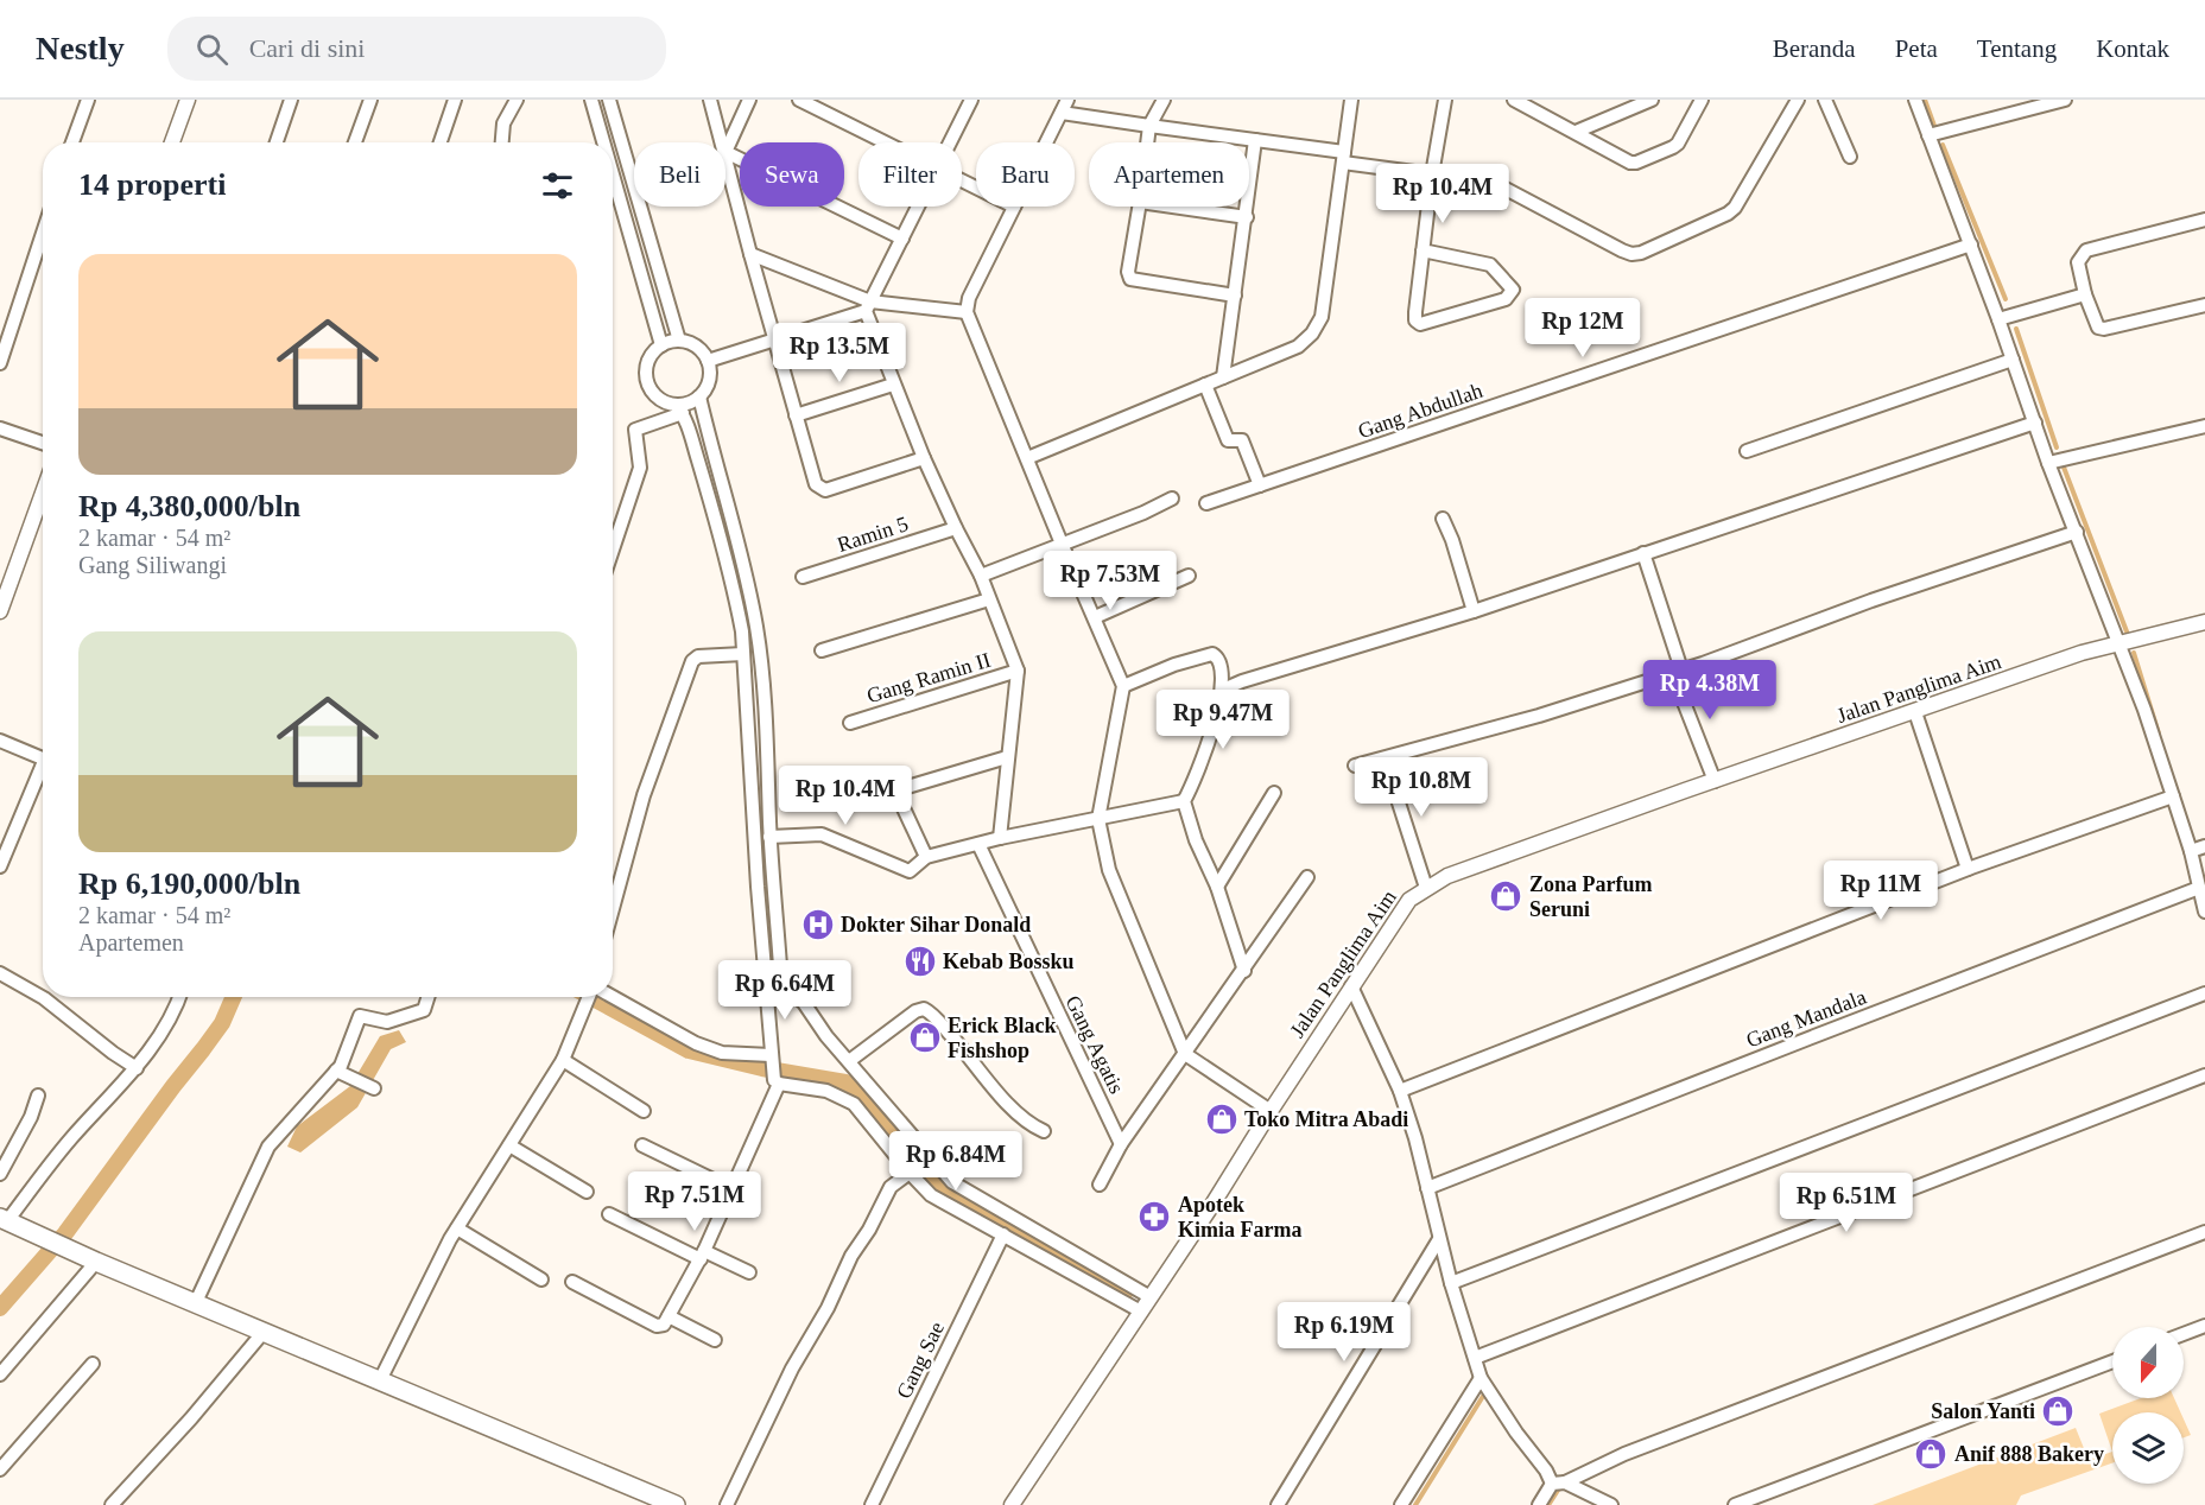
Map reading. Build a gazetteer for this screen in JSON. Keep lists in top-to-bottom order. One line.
{"streets":{"street":["Gang Abdullah","Ramin 5","Gang Ramin II","Jalan Panglima Aim","Gang Mandala","Gang Agatis","Gang Sae"]},"places":{"shop":["Zona Parfum Seruni","Erick Black Fishshop","Toko Mitra Abadi","Salon Yanti","Anif 888 Bakery"],"hospital":["Dokter Sihar Donald"],"restaurant":["Kebab Bossku"],"pharmacy":["Apotek Kimia Farma"]},"north":"bottom","page":{"header":"Nestly","search":"Cari di sini","nav":["Beranda","Peta","Tentang","Kontak"],"chip":["Beli","Sewa","Filter","Baru","Apartemen"],"heading":"14 properti","price":["Rp 10.4M","Rp 12M","Rp 13.5M","Rp 7.53M","Rp 4.38M","Rp 9.47M","Rp 10.8M","Rp 10.4M","Rp 11M","Rp 6.64M","Rp 6.84M","Rp 7.51M","Rp 6.51M","Rp 6.19M"],"list":[{"name":"Rp 4,380,000/bln","note":"2 kamar · 54 m² · Gang Siliwangi"},{"name":"Rp 6,190,000/bln","note":"2 kamar · 54 m² · Apartemen"}]}}
